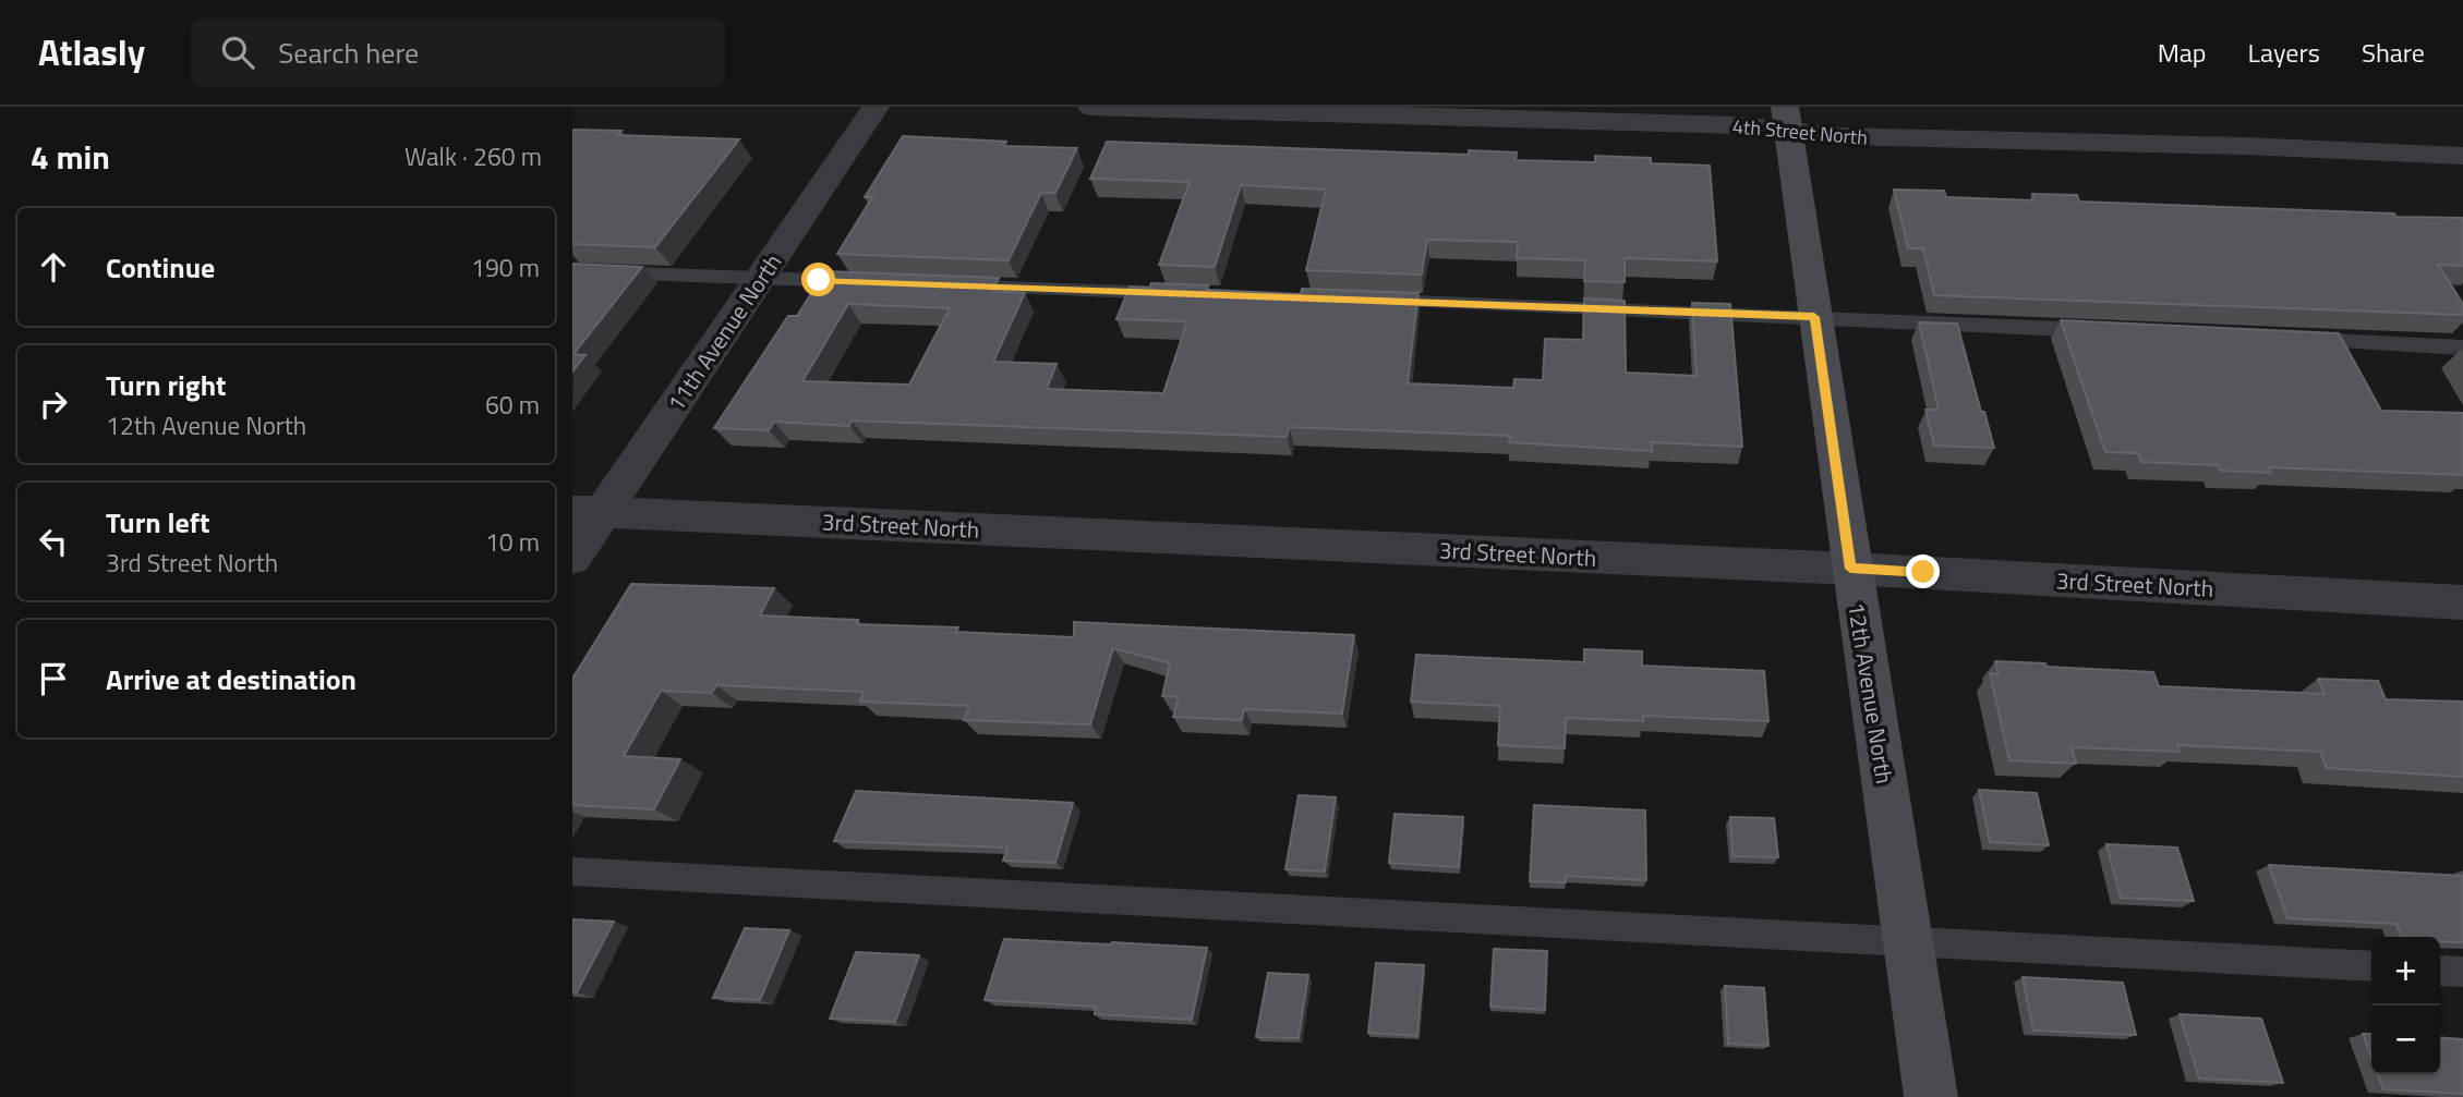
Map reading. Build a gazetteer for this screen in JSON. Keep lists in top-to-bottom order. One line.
{"streets":{"main road":["12th Avenue North"],"street":["4th Street North","11th Avenue North","3rd Street North"]},"crossings":[["4th Street North","12th Avenue North"],["11th Avenue North","3rd Street North"],["3rd Street North","12th Avenue North"]],"page":{"header":"Atlasly","search":"Search here","nav":["Map","Layers","Share"],"heading":["4 min","Walk · 260 m"],"list":[["Continue","190 m"],["Turn right","12th Avenue North","60 m"],["Turn left","3rd Street North","10 m"],"Arrive at destination"],"map_buttons":["+","−"]}}
